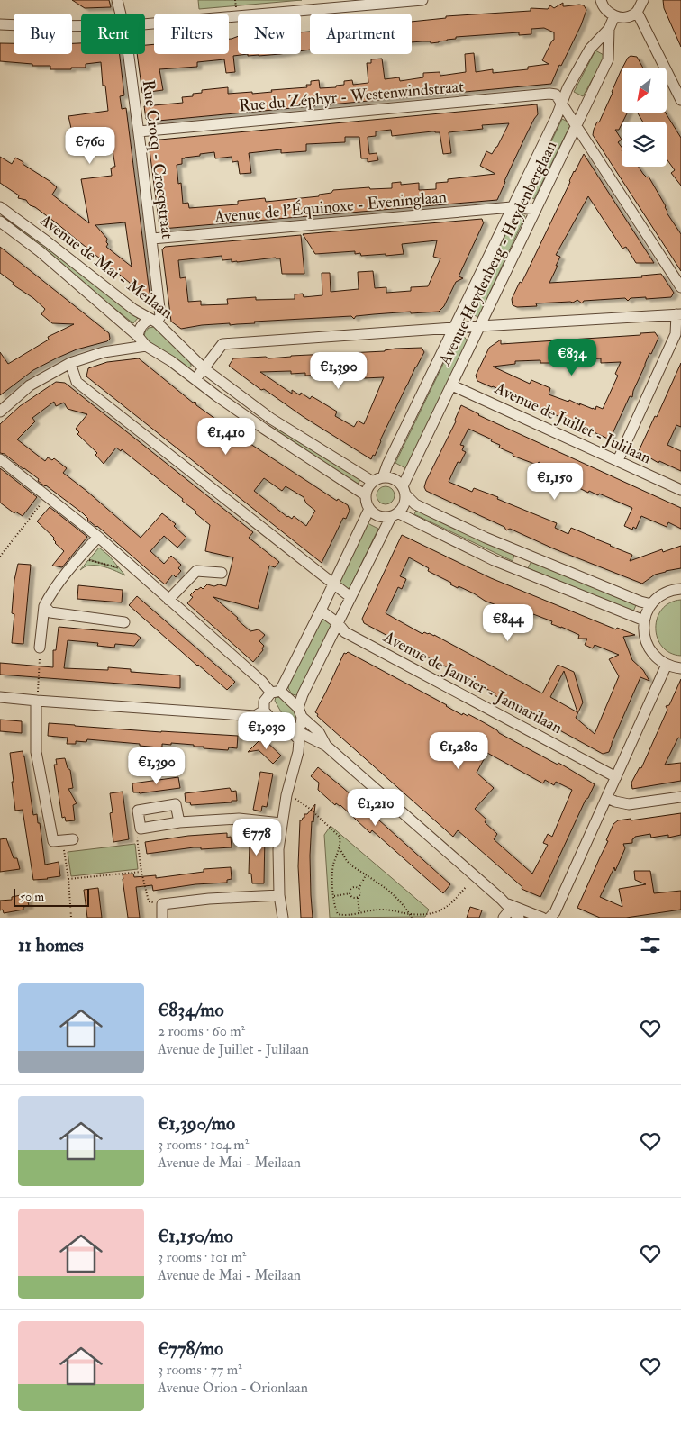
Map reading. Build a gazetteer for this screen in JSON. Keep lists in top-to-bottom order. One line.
{"streets":{"street":["Rue du Zéphyr - Westenwindstraat","Rue Crocq - Crocqstraat","Avenue de l'Équinoxe - Eveninglaan","Avenue Heydenberg - Heydenberglaan","Avenue de Mai - Meilaan","Avenue de Juillet - Julilaan","Avenue de Janvier - Januarilaan"]},"crossings":[["Rue du Zéphyr - Westenwindstraat","Rue Crocq - Crocqstraat"],["Rue du Zéphyr - Westenwindstraat","Avenue Heydenberg - Heydenberglaan"],["Rue Crocq - Crocqstraat","Avenue de l'Équinoxe - Eveninglaan"],["Rue Crocq - Crocqstraat","Avenue de Mai - Meilaan"],["Avenue de l'Équinoxe - Eveninglaan","Avenue Heydenberg - Heydenberglaan"],["Avenue Heydenberg - Heydenberglaan","Avenue de Mai - Meilaan"],["Avenue Heydenberg - Heydenberglaan","Avenue de Juillet - Julilaan"]],"scale_bar":"50 m","north":"bottom left","page":{"chip":["Buy","Rent","Filters","New","Apartment"],"price":["€760","€834","€1,390","€1,410","€1,150","€844","€1,030","€1,280","€1,390","€1,210","€778"],"scale":"50 m","heading":"11 homes","list":[{"name":"€834/mo","note":"2 rooms · 60 m² · Avenue de Juillet - Julilaan"},{"name":"€1,390/mo","note":"3 rooms · 104 m² · Avenue de Mai - Meilaan"},{"name":"€1,150/mo","note":"3 rooms · 101 m² · Avenue de Mai - Meilaan"},{"name":"€778/mo","note":"3 rooms · 77 m² · Avenue Orion - Orionlaan"}]}}
